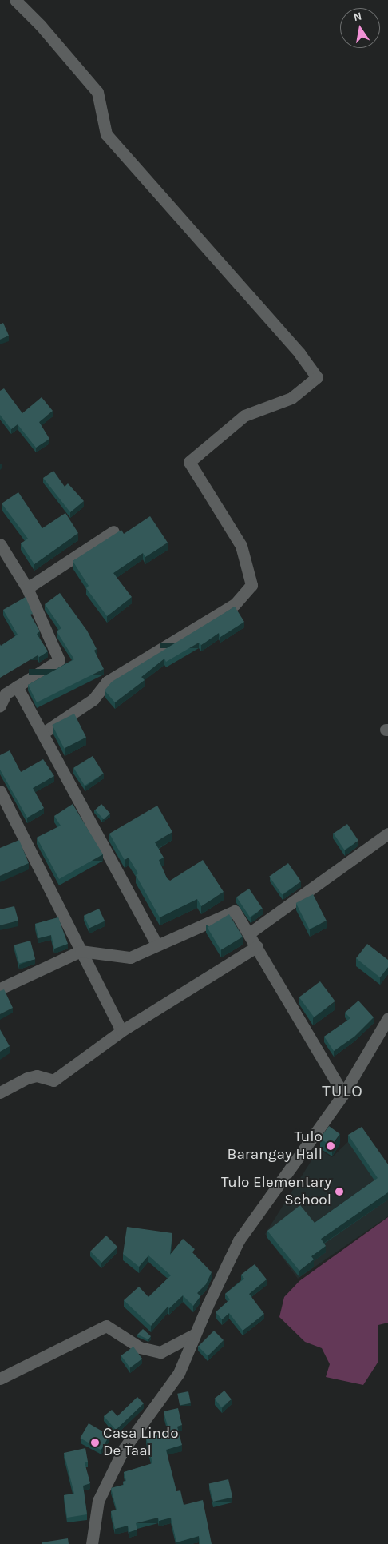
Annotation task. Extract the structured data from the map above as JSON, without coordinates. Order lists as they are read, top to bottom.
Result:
{
  "districts": ["TULO"],
  "places": ["Tulo Barangay Hall", "Tulo Elementary School", "Casa Lindo De Taal"],
  "north": "top"
}
